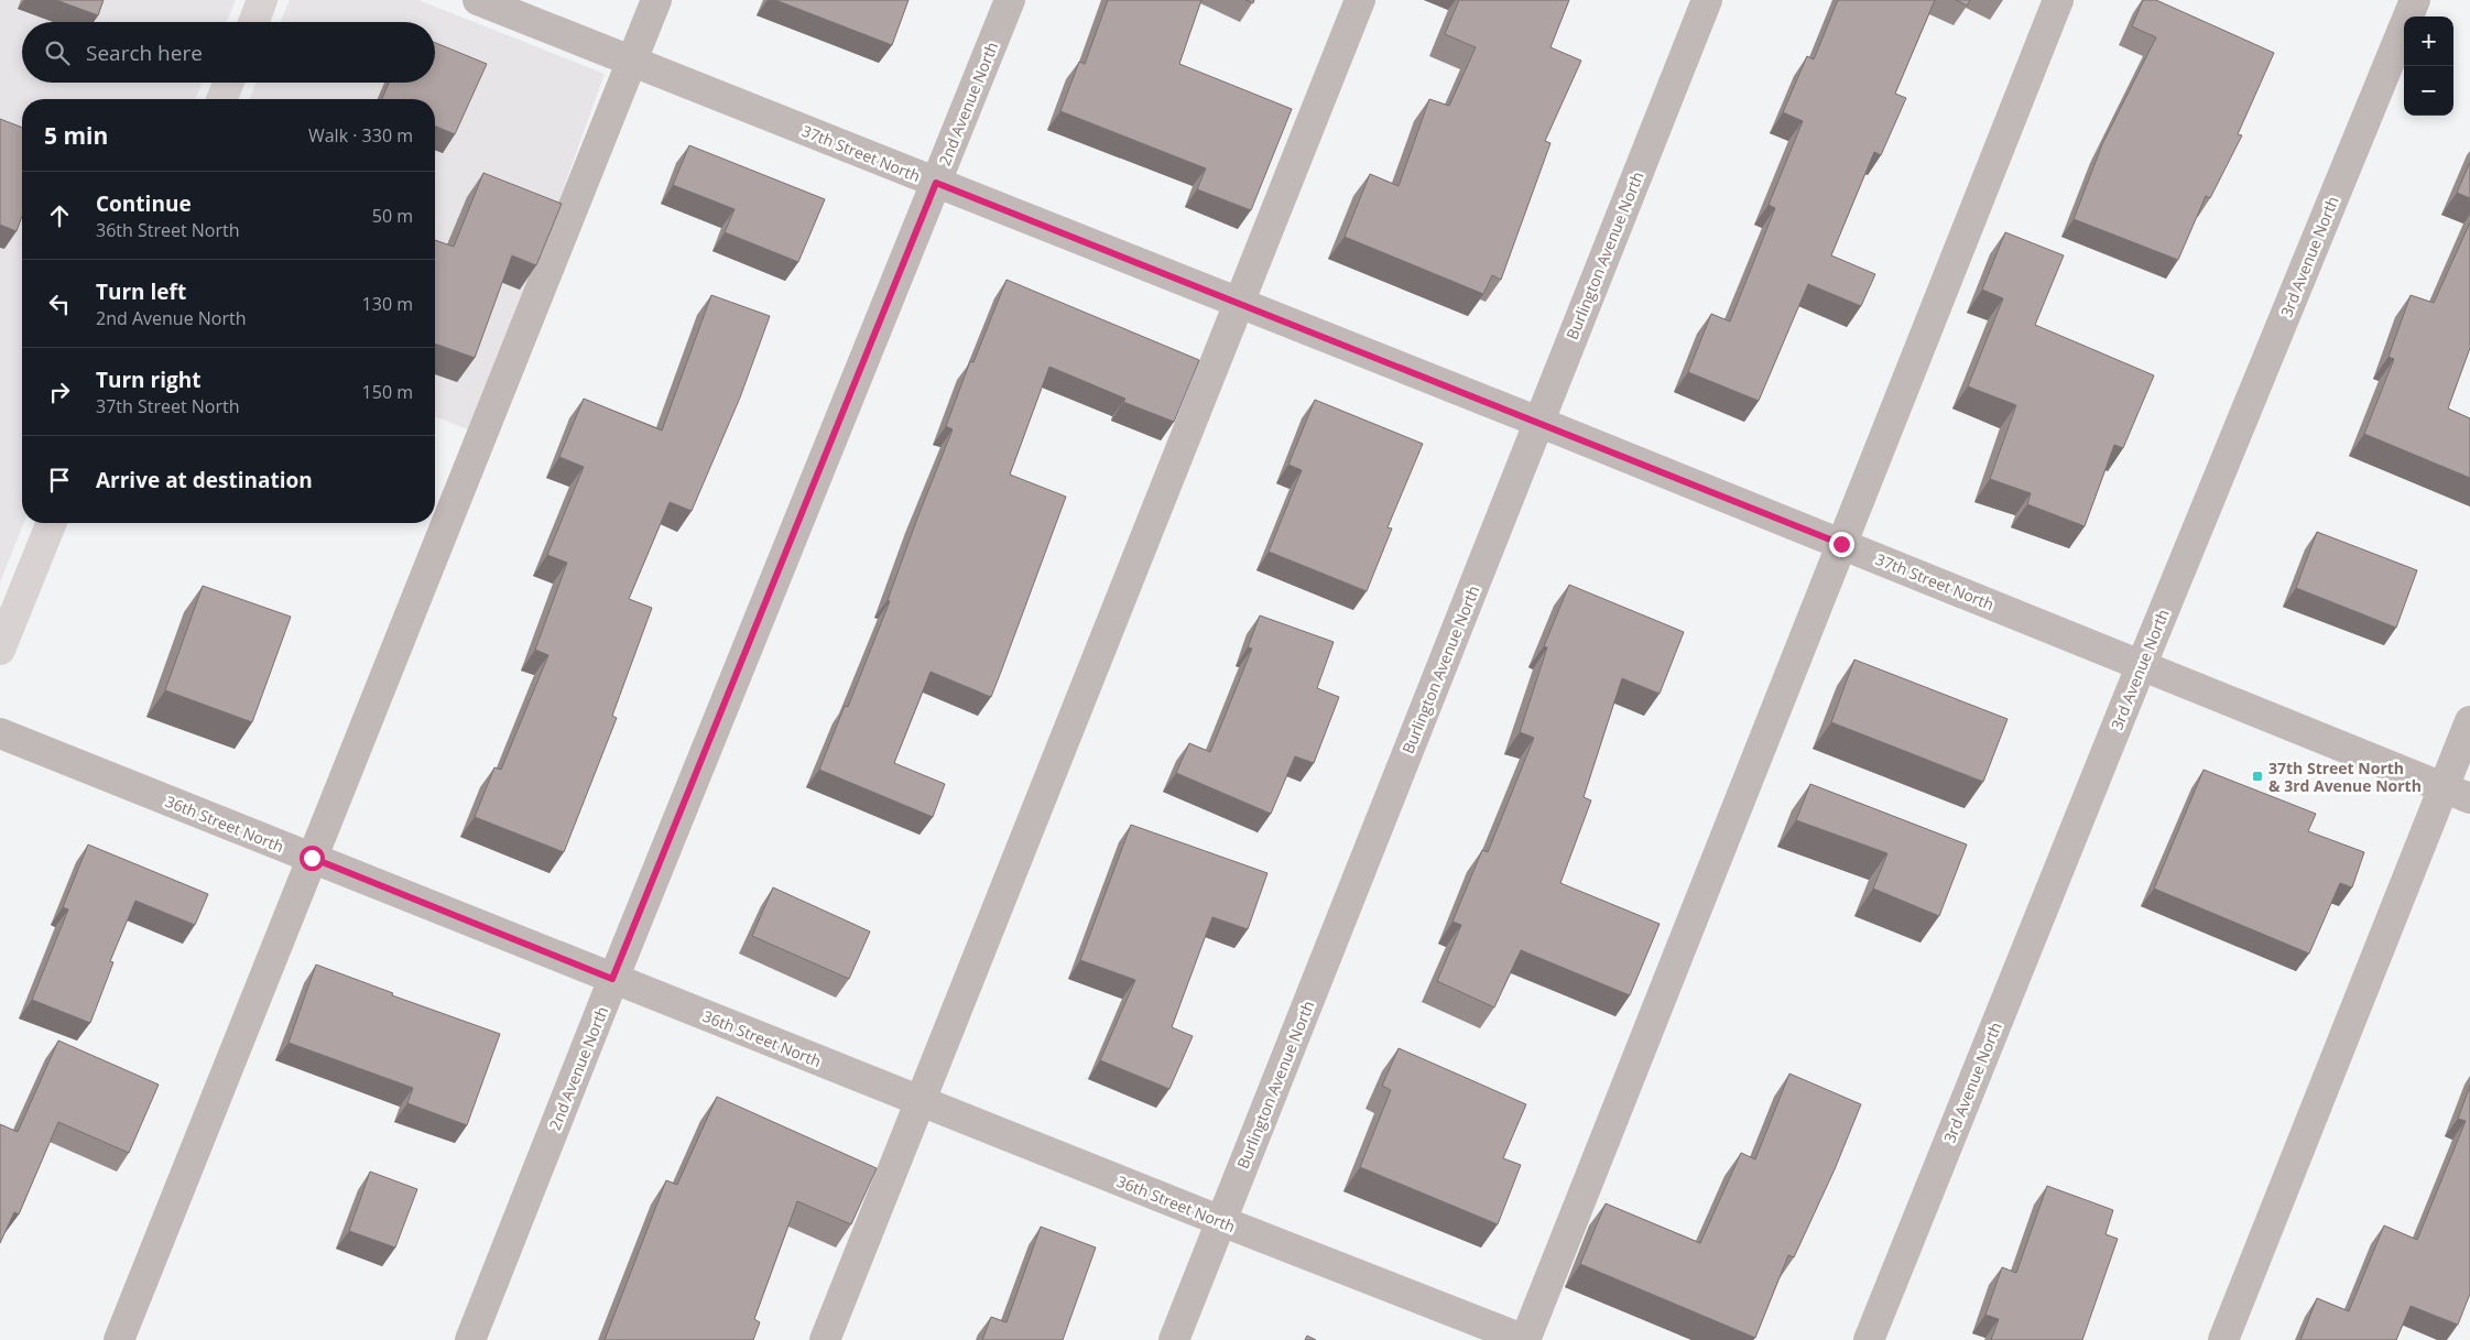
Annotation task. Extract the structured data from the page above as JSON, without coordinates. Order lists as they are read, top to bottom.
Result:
{
  "streets": {
    "street": [
      "2nd Avenue North",
      "37th Street North",
      "Burlington Avenue North",
      "3rd Avenue North",
      "36th Street North"
    ]
  },
  "crossings": [
    ["2nd Avenue North", "37th Street North"],
    ["2nd Avenue North", "36th Street North"],
    ["37th Street North", "Burlington Avenue North"],
    ["37th Street North", "3rd Avenue North"],
    ["Burlington Avenue North", "36th Street North"]
  ],
  "places": {
    "transit": ["37th Street North & 3rd Avenue North"]
  },
  "page": {
    "map_buttons": ["+", "−"],
    "search": "Search here",
    "heading": ["5 min", "Walk · 330 m"],
    "list": [
      ["Continue", "36th Street North", "50 m"],
      ["Turn left", "2nd Avenue North", "130 m"],
      ["Turn right", "37th Street North", "150 m"],
      "Arrive at destination"
    ]
  }
}
